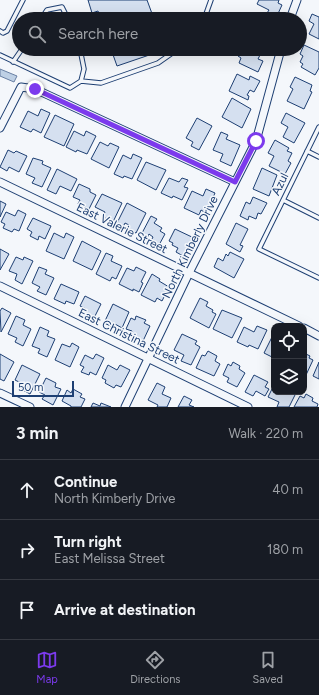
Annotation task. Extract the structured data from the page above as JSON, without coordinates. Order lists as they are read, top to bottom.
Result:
{
  "streets": {
    "street": ["East Valerie Street", "North Kimberly Drive", "East Christina Street"],
    "lane": ["Azul"]
  },
  "crossings": [
    ["East Valerie Street", "North Kimberly Drive"],
    ["North Kimberly Drive", "East Christina Street"]
  ],
  "scale_bar": "50 m",
  "page": {
    "search": "Search here",
    "scale": "50 m",
    "heading": ["3 min", "Walk · 220 m"],
    "list": [
      ["Continue", "North Kimberly Drive", "40 m"],
      ["Turn right", "East Melissa Street", "180 m"],
      "Arrive at destination"
    ],
    "nav": ["Map", "Directions", "Saved"]
  }
}
